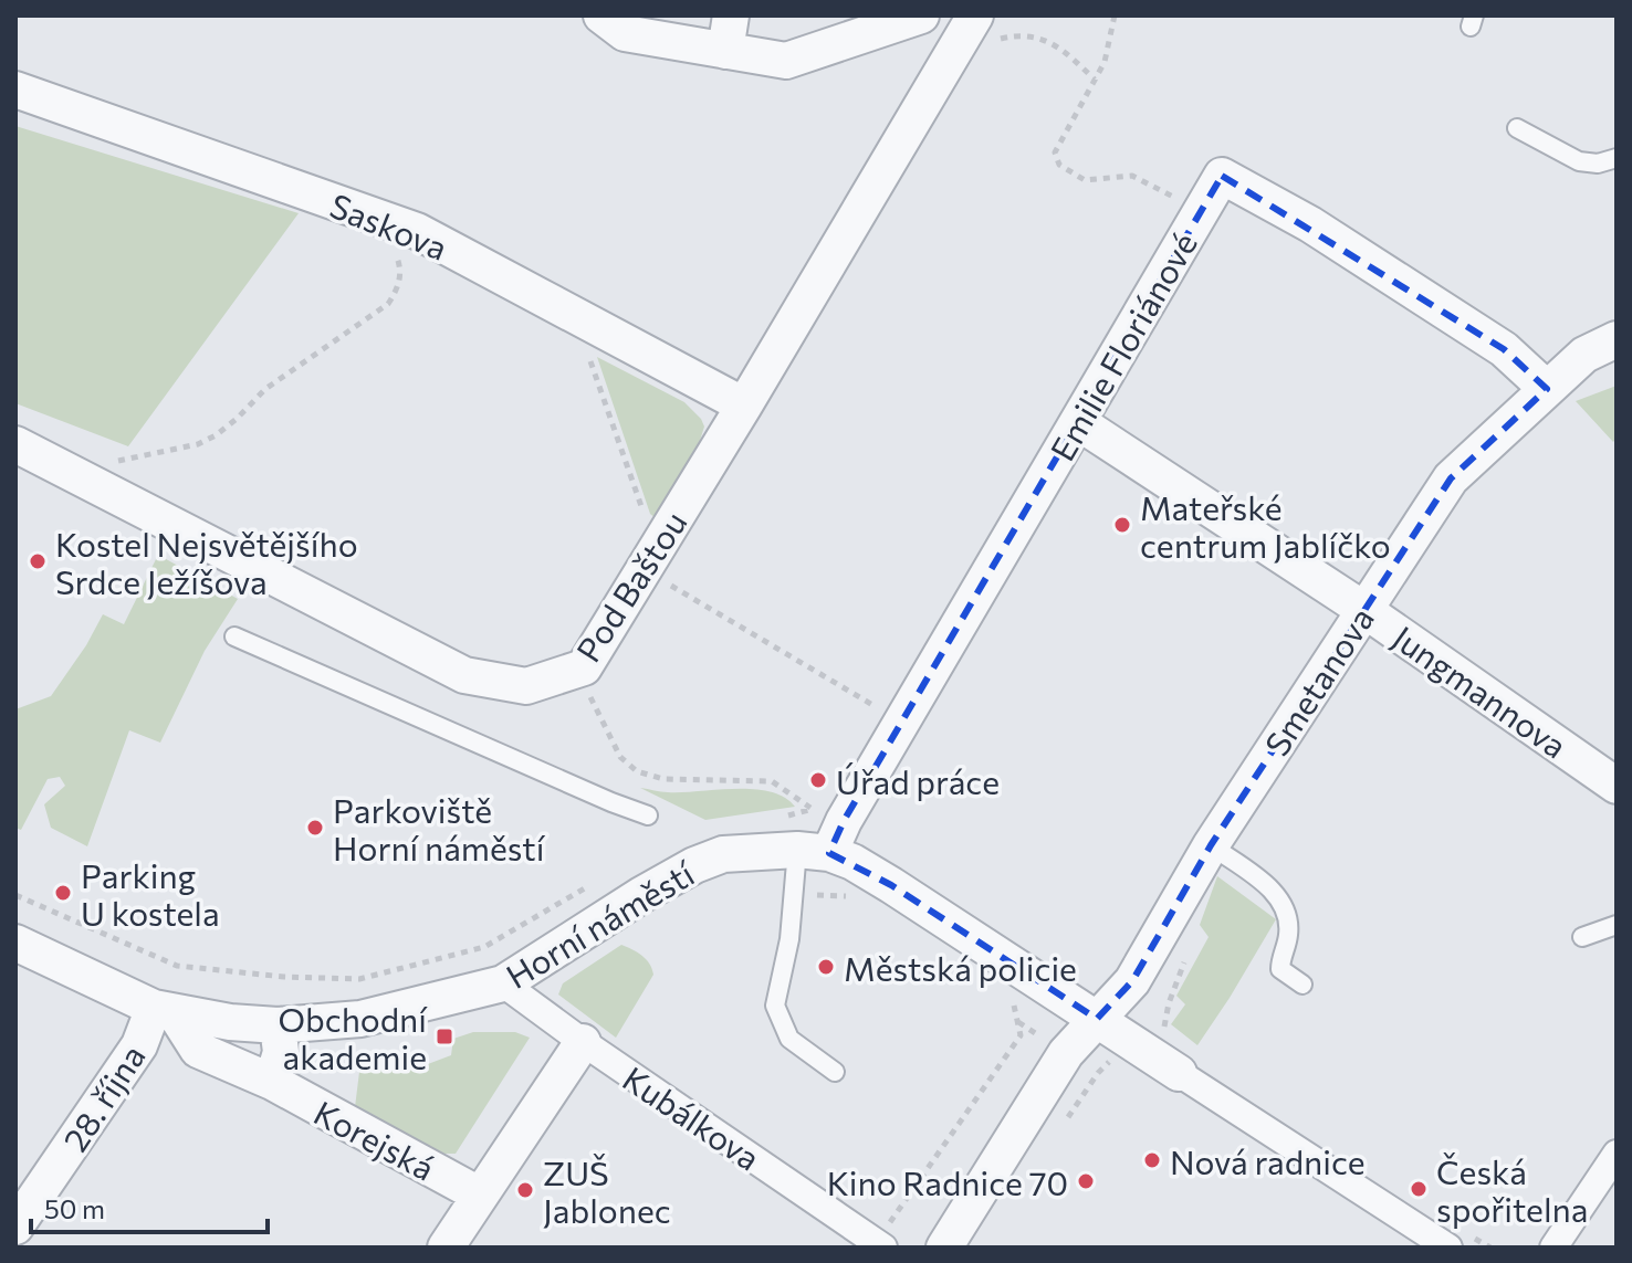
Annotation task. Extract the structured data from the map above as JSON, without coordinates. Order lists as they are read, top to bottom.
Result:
{
  "streets": {
    "street": [
      "Saskova",
      "Emilie Floriánové",
      "Pod Baštou",
      "Smetanova",
      "Jungmannova",
      "Horní náměstí",
      "28. října",
      "Kubálkova",
      "Korejská"
    ]
  },
  "crossings": [
    ["Saskova", "Pod Baštou"],
    ["Emilie Floriánové", "Smetanova"],
    ["Emilie Floriánové", "Jungmannova"],
    ["Emilie Floriánové", "Horní náměstí"],
    ["Smetanova", "Jungmannova"],
    ["Horní náměstí", "28. října"],
    ["Horní náměstí", "Kubálkova"],
    ["Horní náměstí", "Korejská"],
    ["28. října", "Korejská"]
  ],
  "places": {
    "other": [
      "Mateřské centrum Jablíčko",
      "Kostel Nejsvětějšího Srdce Ježíšova",
      "Úřad práce",
      "Parkoviště Horní náměstí",
      "Parking U kostela",
      "Městská policie",
      "Nová radnice",
      "Kino Radnice 70",
      "Česká spořitelna",
      "ZUŠ Jablonec"
    ],
    "transit": ["Obchodní akademie"]
  },
  "scale_bar": "50 m"
}
